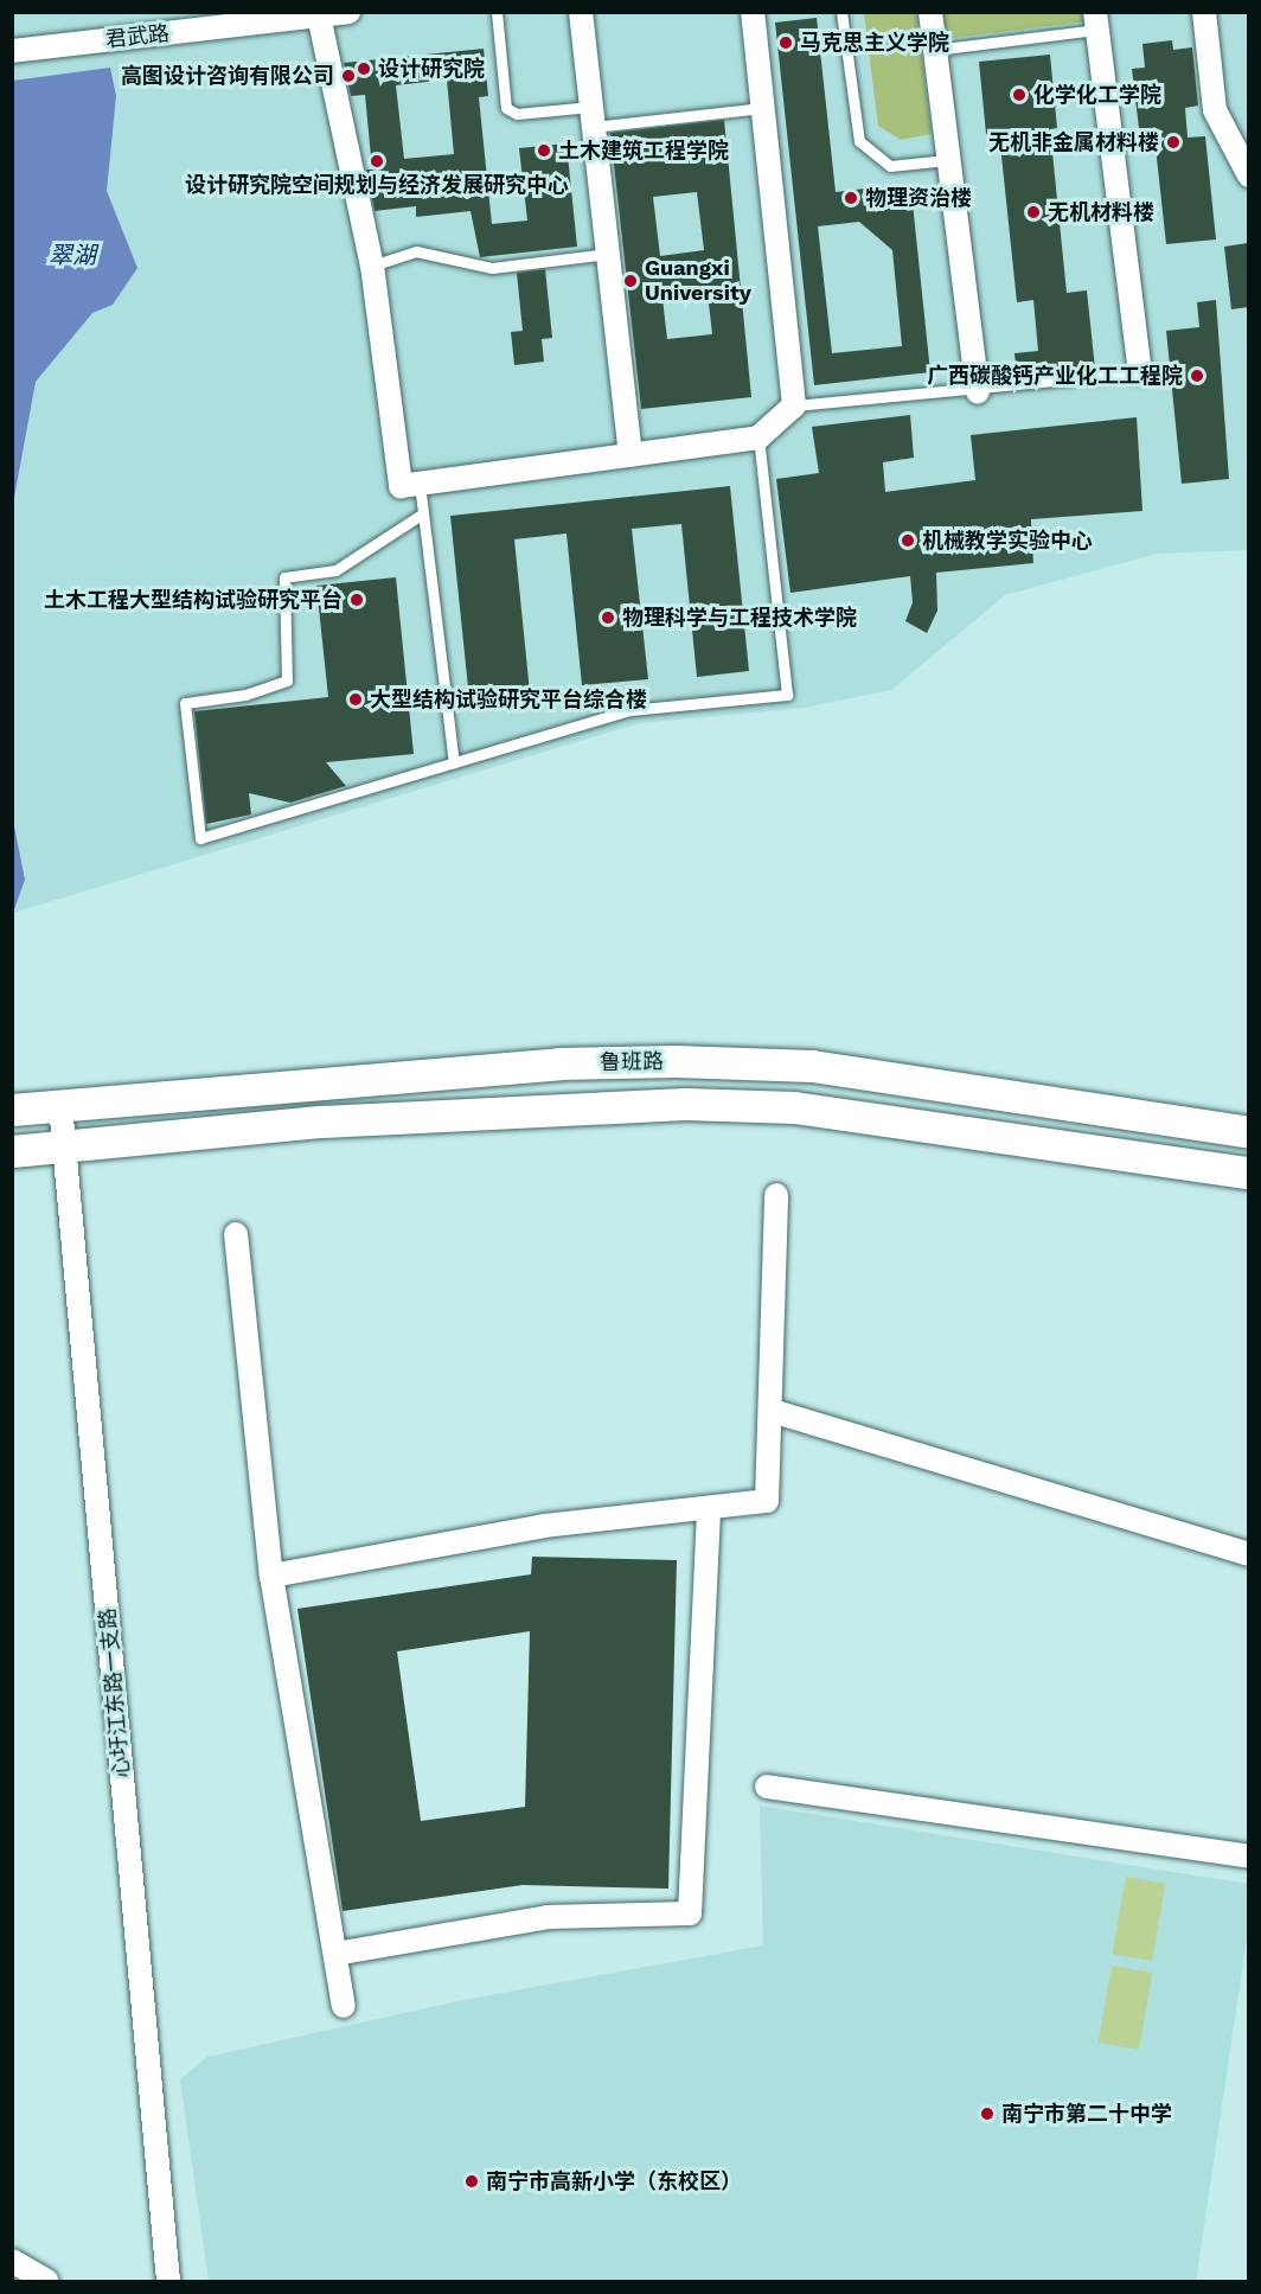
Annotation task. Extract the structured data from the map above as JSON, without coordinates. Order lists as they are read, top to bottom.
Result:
{
  "streets": {
    "main road": ["鲁班路"],
    "street": ["君武路", "心圩江东路一支路"]
  },
  "crossings": [
    ["鲁班路", "心圩江东路一支路"]
  ],
  "water": ["翠湖"],
  "places": [
    "马克思主义学院",
    "设计研究院",
    "高图设计咨询有限公司",
    "化学化工学院",
    "无机非金属材料楼",
    "土木建筑工程学院",
    "设计研究院空间规划与经济发展研究中心",
    "物理资治楼",
    "无机材料楼",
    "Guangxi University",
    "广西碳酸钙产业化工工程院",
    "机械教学实验中心",
    "土木工程大型结构试验研究平台",
    "物理科学与工程技术学院",
    "大型结构试验研究平台综合楼",
    "南宁市第二十中学",
    "南宁市高新小学（东校区）"
  ]
}
